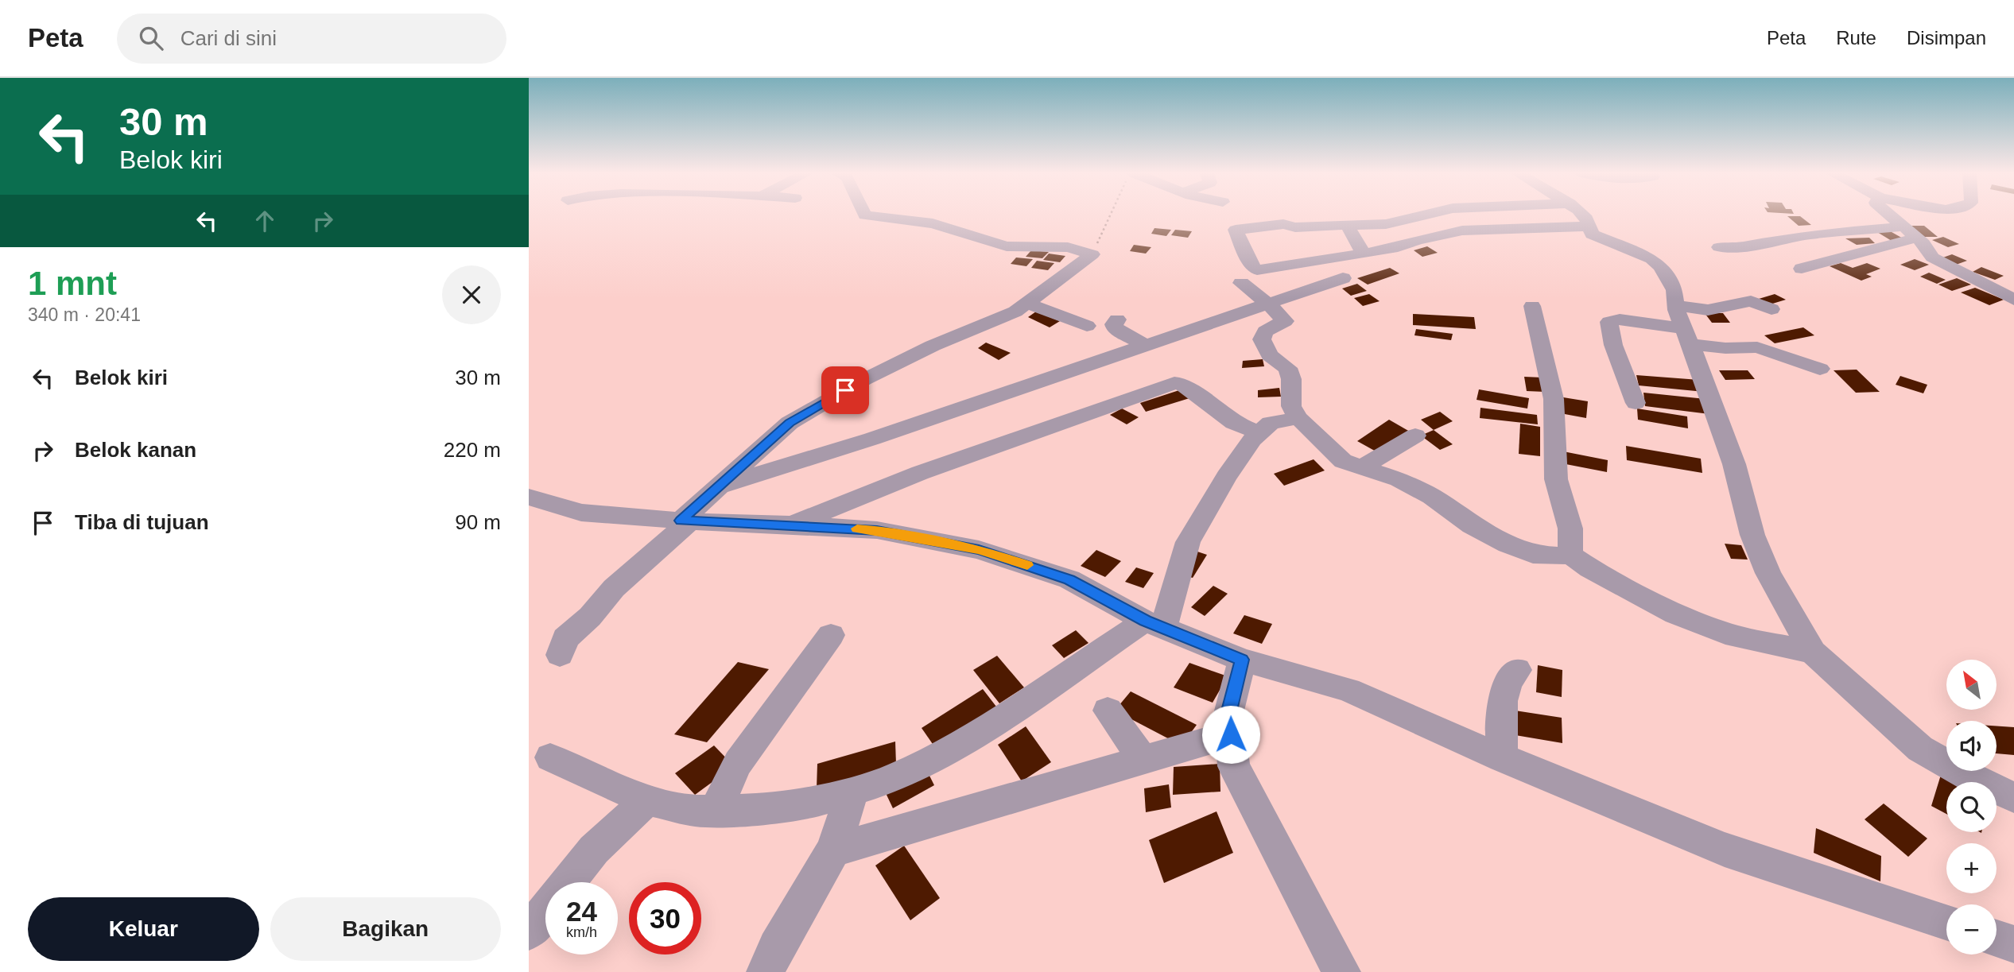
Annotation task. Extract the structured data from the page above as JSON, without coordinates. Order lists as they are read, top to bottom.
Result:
{
  "north": "top left",
  "page": {
    "header": "Peta",
    "search": "Cari di sini",
    "nav": ["Peta", "Rute", "Disimpan"],
    "turn": ["30 m", "Belok kiri"],
    "heading": ["1 mnt", "340 m · 20:41"],
    "list": [
      {
        "name": "Belok kiri",
        "value": "30 m"
      },
      {
        "name": "Belok kanan",
        "value": "220 m"
      },
      {
        "name": "Tiba di tujuan",
        "value": "90 m"
      }
    ],
    "map_buttons": ["+", "−"],
    "speed": "24 km/h",
    "limit": "30",
    "buttons": ["Keluar", "Bagikan"]
  }
}
